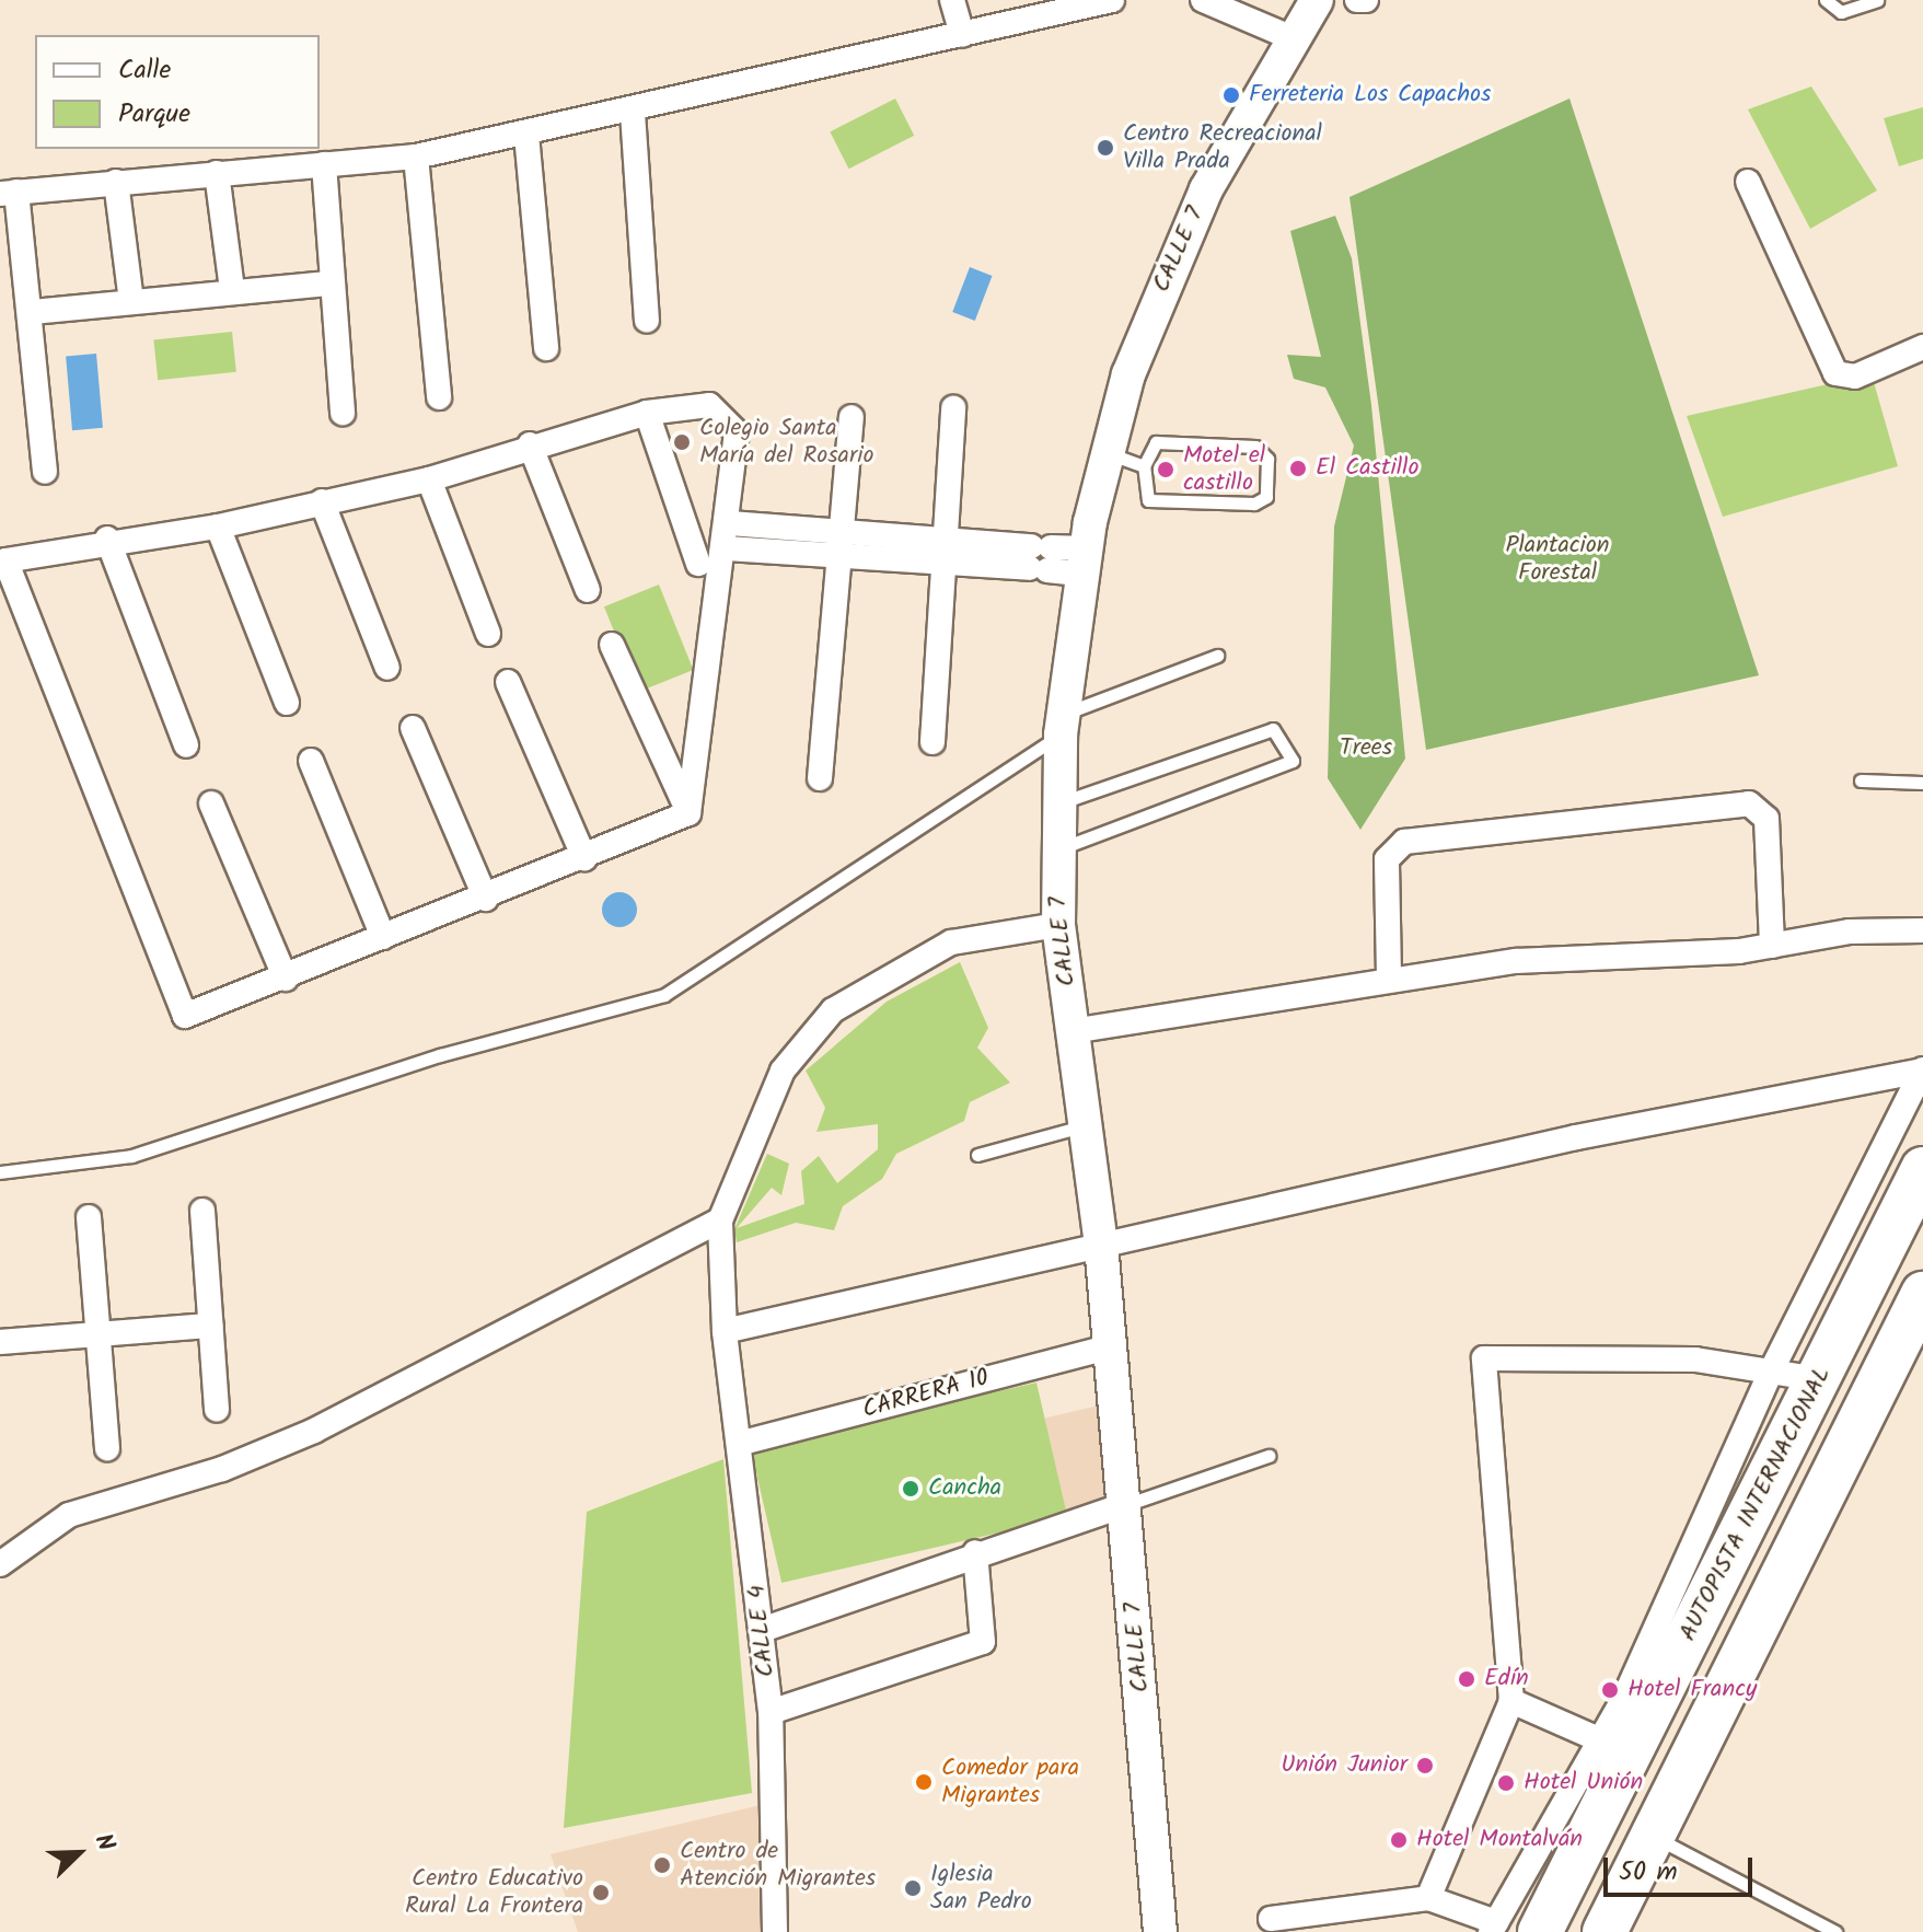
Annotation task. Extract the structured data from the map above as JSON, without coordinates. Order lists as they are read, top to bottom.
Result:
{
  "streets": {
    "highway": ["AUTOPISTA INTERNACIONAL"],
    "street": ["CALLE 7", "CARRERA 10", "CALLE 4"]
  },
  "crossings": [
    ["CALLE 7", "CARRERA 10"],
    ["CARRERA 10", "CALLE 4"]
  ],
  "parks": ["Plantacion Forestal", "Trees"],
  "places": [
    "Ferreteria Los Capachos",
    "Centro Recreacional Villa Prada",
    "Colegio Santa María del Rosario",
    "El Castillo",
    "Motel el castillo",
    "Cancha",
    "Edín",
    "Hotel Francy",
    "Unión Junior",
    "Comedor para Migrantes",
    "Hotel Unión",
    "Hotel Montalván",
    "Centro de Atención Migrantes",
    "Iglesia San Pedro",
    "Centro Educativo Rural La Frontera"
  ],
  "legend": ["Calle", "Parque"],
  "scale_bar": "50 m",
  "north": "top right"
}
